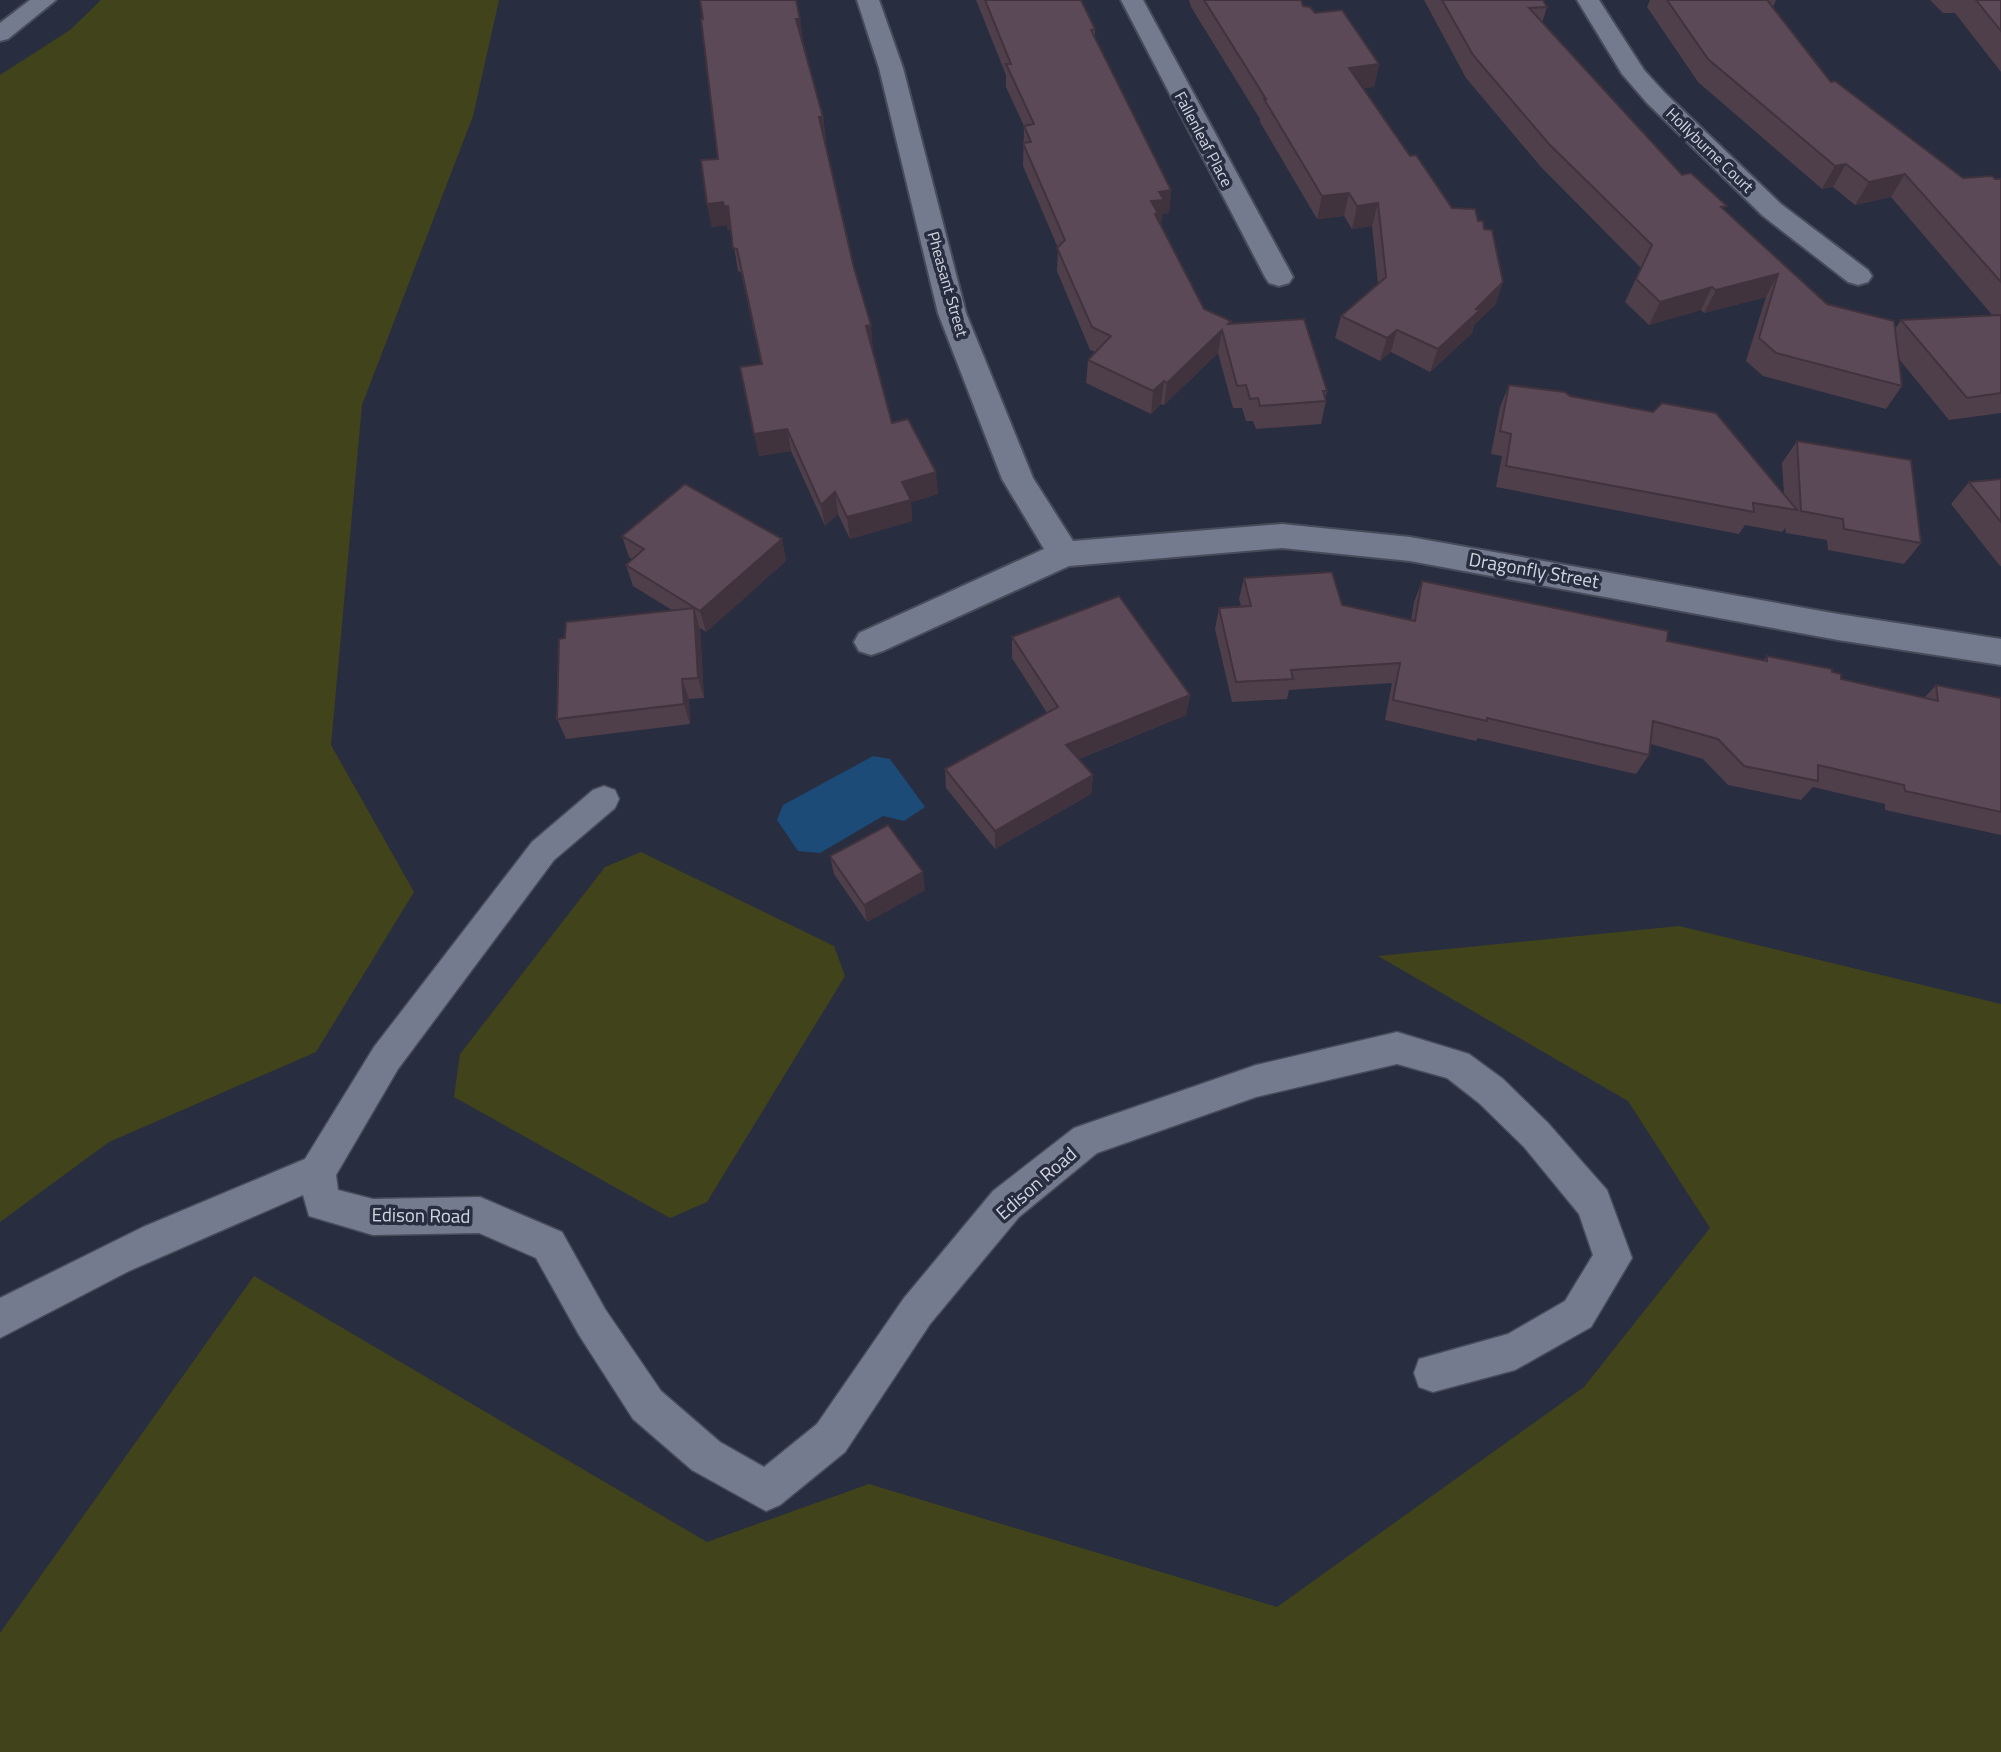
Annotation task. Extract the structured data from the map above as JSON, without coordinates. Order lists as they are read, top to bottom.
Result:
{
  "streets": {
    "street": [
      "Fallenleaf Place",
      "Hollyburne Court",
      "Pheasant Street",
      "Dragonfly Street"
    ],
    "lane": ["Edison Road"]
  },
  "crossings": [
    ["Pheasant Street", "Dragonfly Street"]
  ]
}
